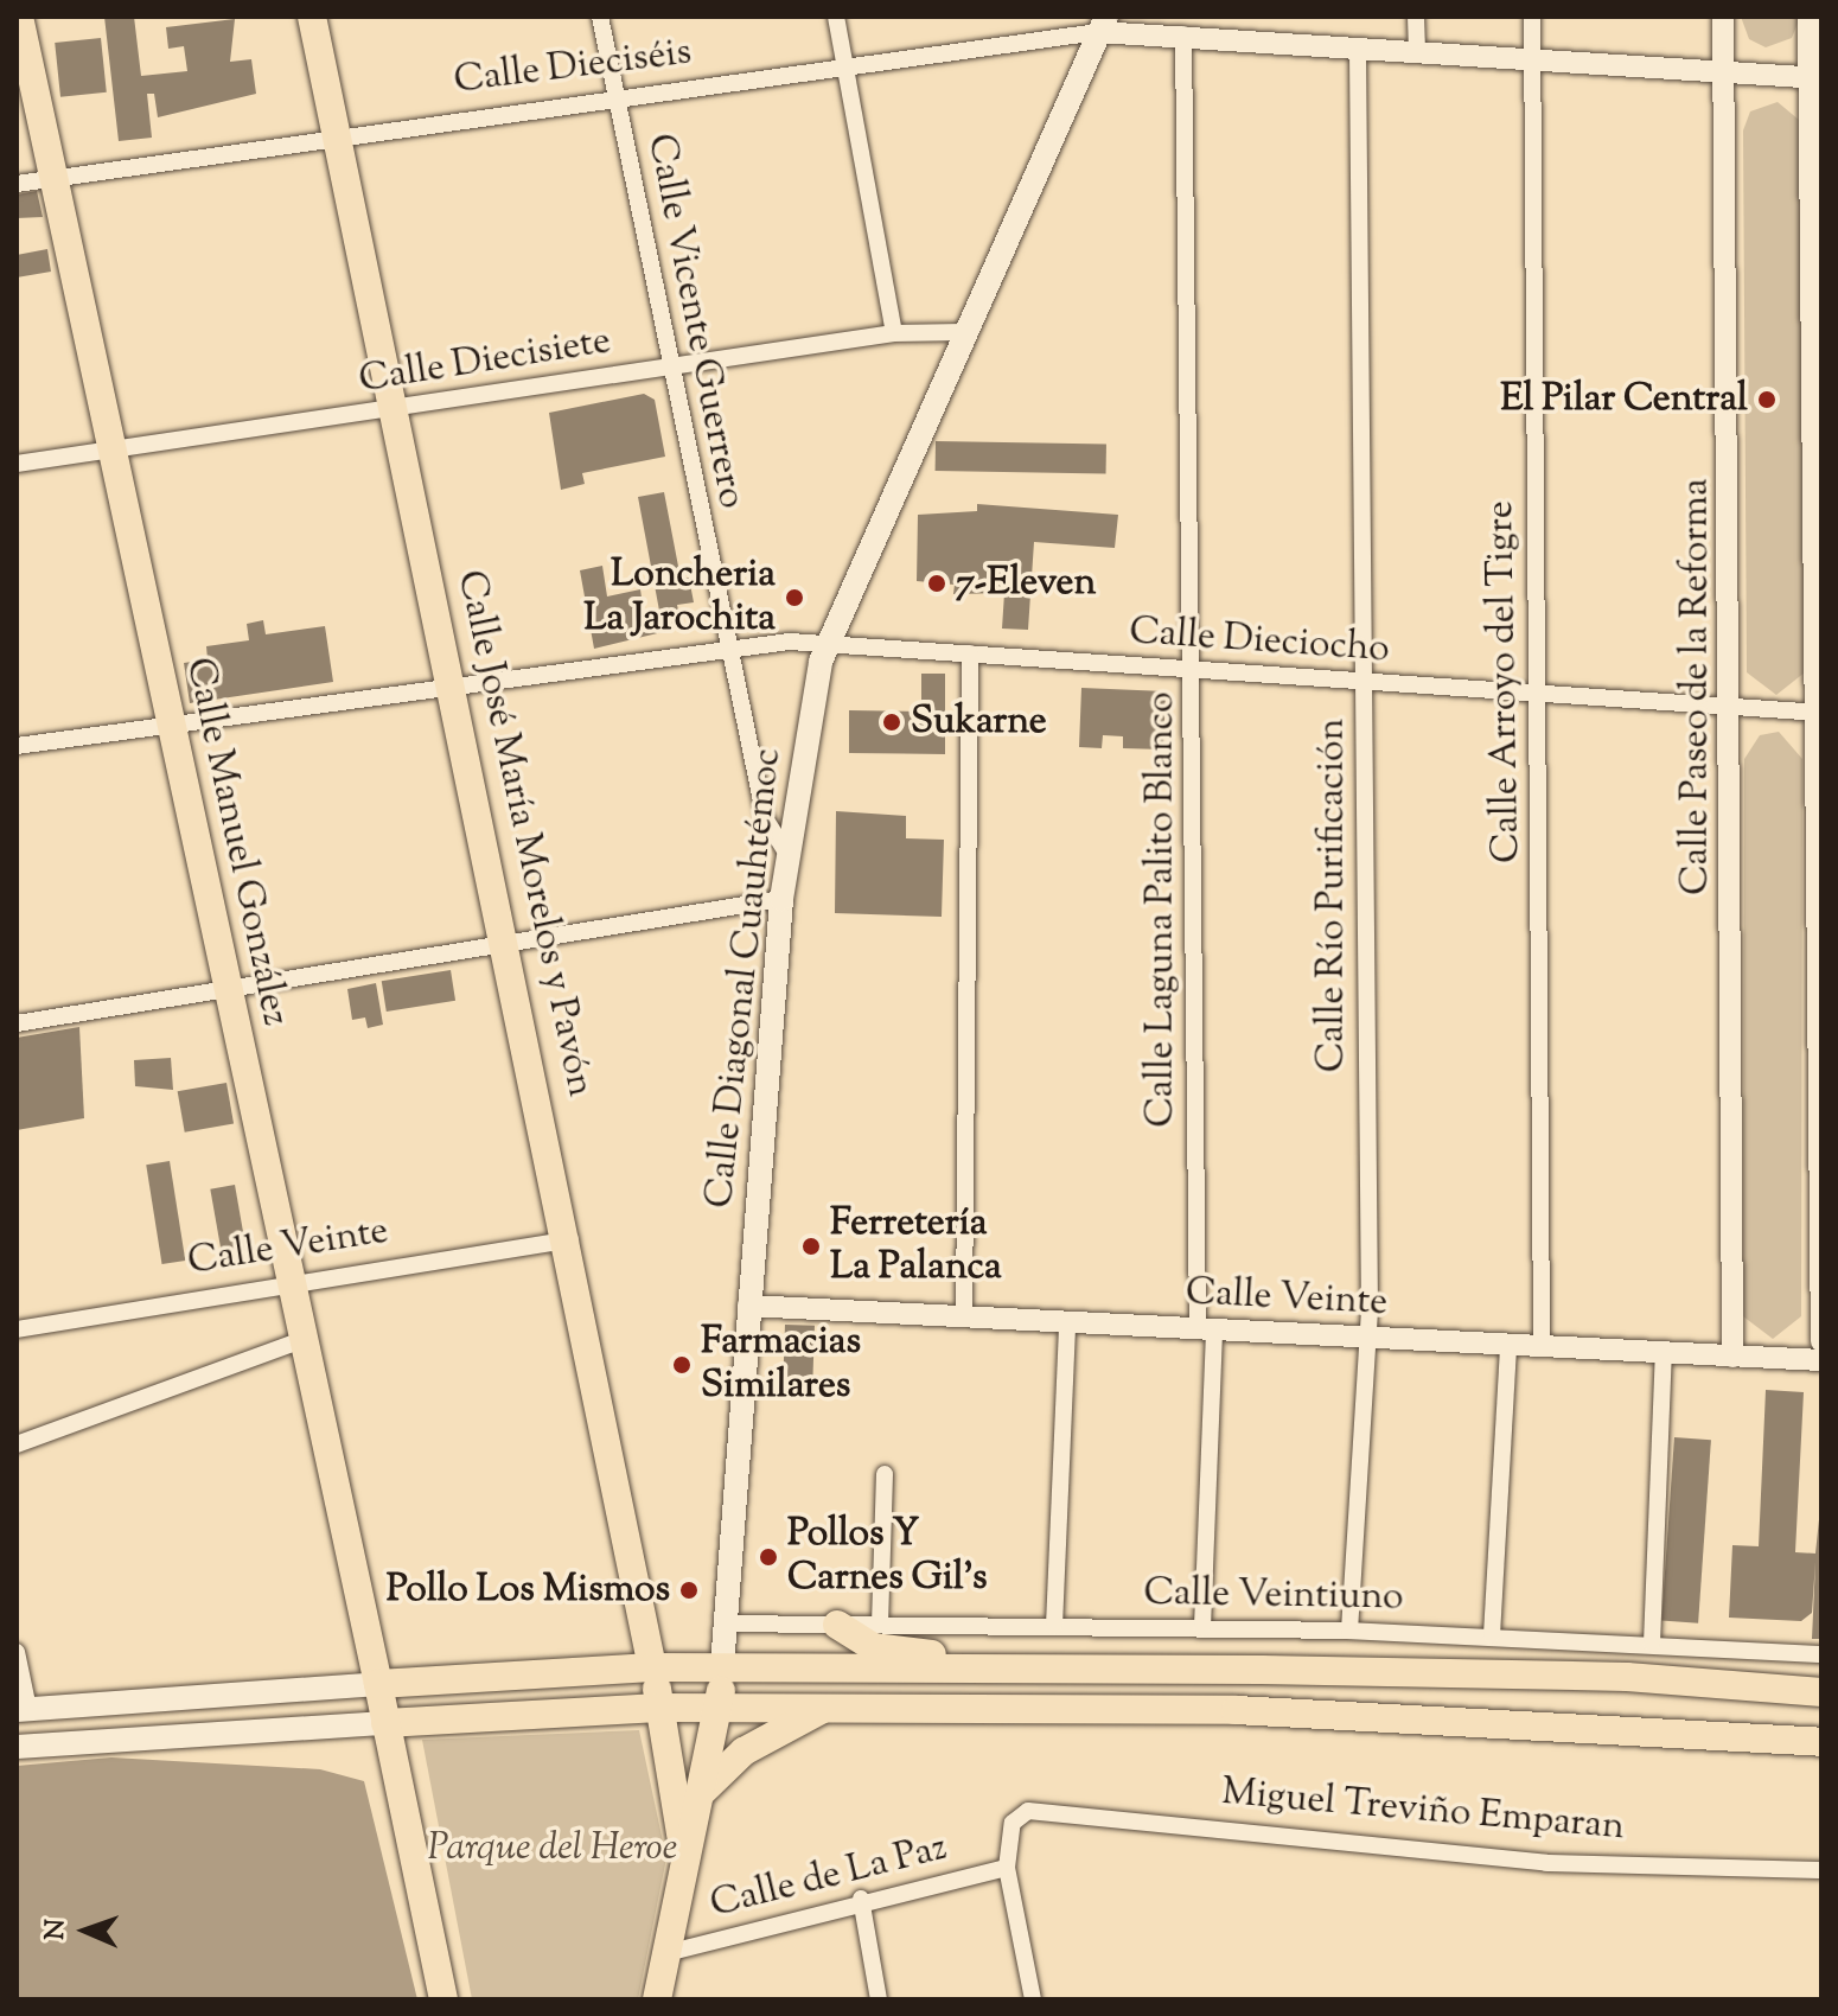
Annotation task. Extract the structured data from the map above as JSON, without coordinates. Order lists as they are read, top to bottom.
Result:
{
  "streets": {
    "main road": ["Calle José María Morelos y Pavón", "Calle Manuel González", "Calle Diagonal Cuauhtémoc"],
    "street": [
      "Calle Dieciséis",
      "Calle Vicente Guerrero",
      "Calle Diecisiete",
      "Calle Dieciocho",
      "Calle Arroyo del Tigre",
      "Calle Paseo de la Reforma",
      "Calle Río Purificación",
      "Calle Laguna Palito Blanco",
      "Calle Veinte",
      "Calle Veintiuno",
      "Miguel Treviño Emparan",
      "Calle de La Paz"
    ]
  },
  "crossings": [
    ["Calle Dieciséis", "Calle Vicente Guerrero"],
    ["Calle Dieciséis", "Calle Arroyo del Tigre"],
    ["Calle Dieciséis", "Calle Paseo de la Reforma"],
    ["Calle Dieciséis", "Calle José María Morelos y Pavón"],
    ["Calle Dieciséis", "Calle Manuel González"],
    ["Calle Dieciséis", "Calle Río Purificación"],
    ["Calle Dieciséis", "Calle Laguna Palito Blanco"],
    ["Calle Dieciséis", "Calle Diagonal Cuauhtémoc"],
    ["Calle Vicente Guerrero", "Calle Diecisiete"],
    ["Calle Vicente Guerrero", "Calle Dieciocho"],
    ["Calle Vicente Guerrero", "Calle Diagonal Cuauhtémoc"],
    ["Calle Diecisiete", "Calle José María Morelos y Pavón"],
    ["Calle Diecisiete", "Calle Manuel González"],
    ["Calle Diecisiete", "Calle Diagonal Cuauhtémoc"],
    ["Calle Dieciocho", "Calle Arroyo del Tigre"],
    ["Calle Dieciocho", "Calle Paseo de la Reforma"],
    ["Calle Dieciocho", "Calle José María Morelos y Pavón"],
    ["Calle Dieciocho", "Calle Manuel González"],
    ["Calle Dieciocho", "Calle Río Purificación"],
    ["Calle Dieciocho", "Calle Laguna Palito Blanco"],
    ["Calle Dieciocho", "Calle Diagonal Cuauhtémoc"],
    ["Calle Arroyo del Tigre", "Calle Veinte"],
    ["Calle Paseo de la Reforma", "Calle Veinte"],
    ["Calle José María Morelos y Pavón", "Calle Veinte"],
    ["Calle Manuel González", "Calle Veinte"],
    ["Calle Río Purificación", "Calle Veinte"],
    ["Calle Río Purificación", "Calle Veintiuno"],
    ["Calle Laguna Palito Blanco", "Calle Veinte"],
    ["Calle Laguna Palito Blanco", "Calle Veintiuno"],
    ["Calle Diagonal Cuauhtémoc", "Calle Veinte"],
    ["Calle Diagonal Cuauhtémoc", "Calle Veintiuno"],
    ["Miguel Treviño Emparan", "Calle de La Paz"]
  ],
  "parks": ["Parque del Heroe"],
  "places": [
    "El Pilar Central",
    "7-Eleven",
    "Loncheria La Jarochita",
    "Sukarne",
    "Ferretería La Palanca",
    "Farmacias Similares",
    "Pollos Y Carnes Gil's",
    "Pollo Los Mismos"
  ],
  "north": "left"
}
